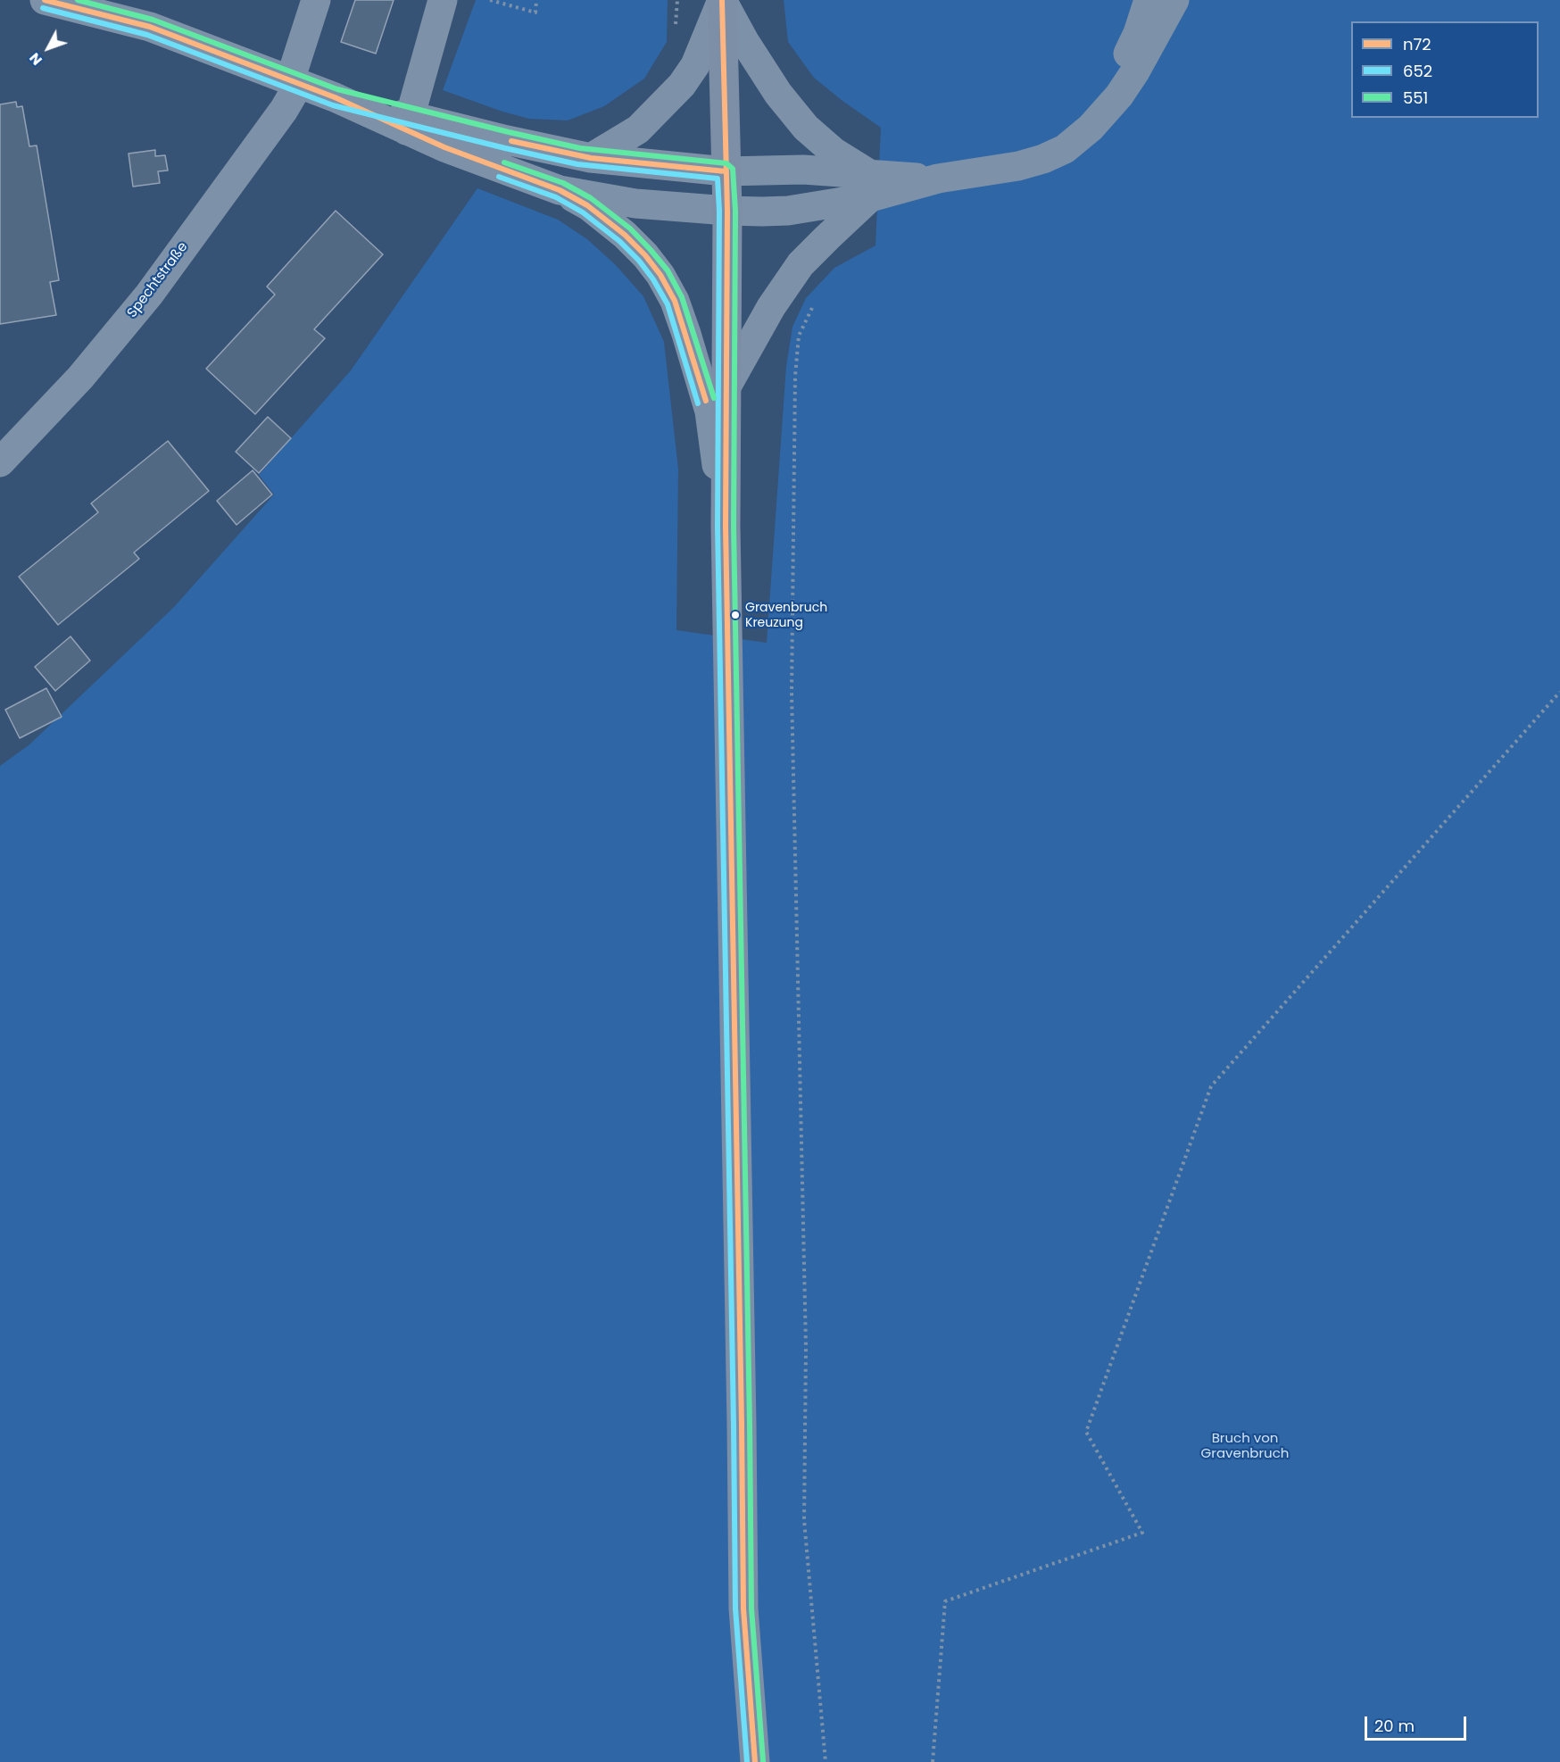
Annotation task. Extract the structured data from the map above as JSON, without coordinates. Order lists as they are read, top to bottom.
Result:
{
  "streets": {
    "street": ["Spechtstraße"]
  },
  "parks": ["Bruch von Gravenbruch"],
  "places": ["Gravenbruch Kreuzung"],
  "lines": ["transit line n72", "transit line 551", "transit line 652"],
  "legend": ["n72", "652", "551"],
  "scale_bar": "20 m",
  "north": "bottom left"
}
